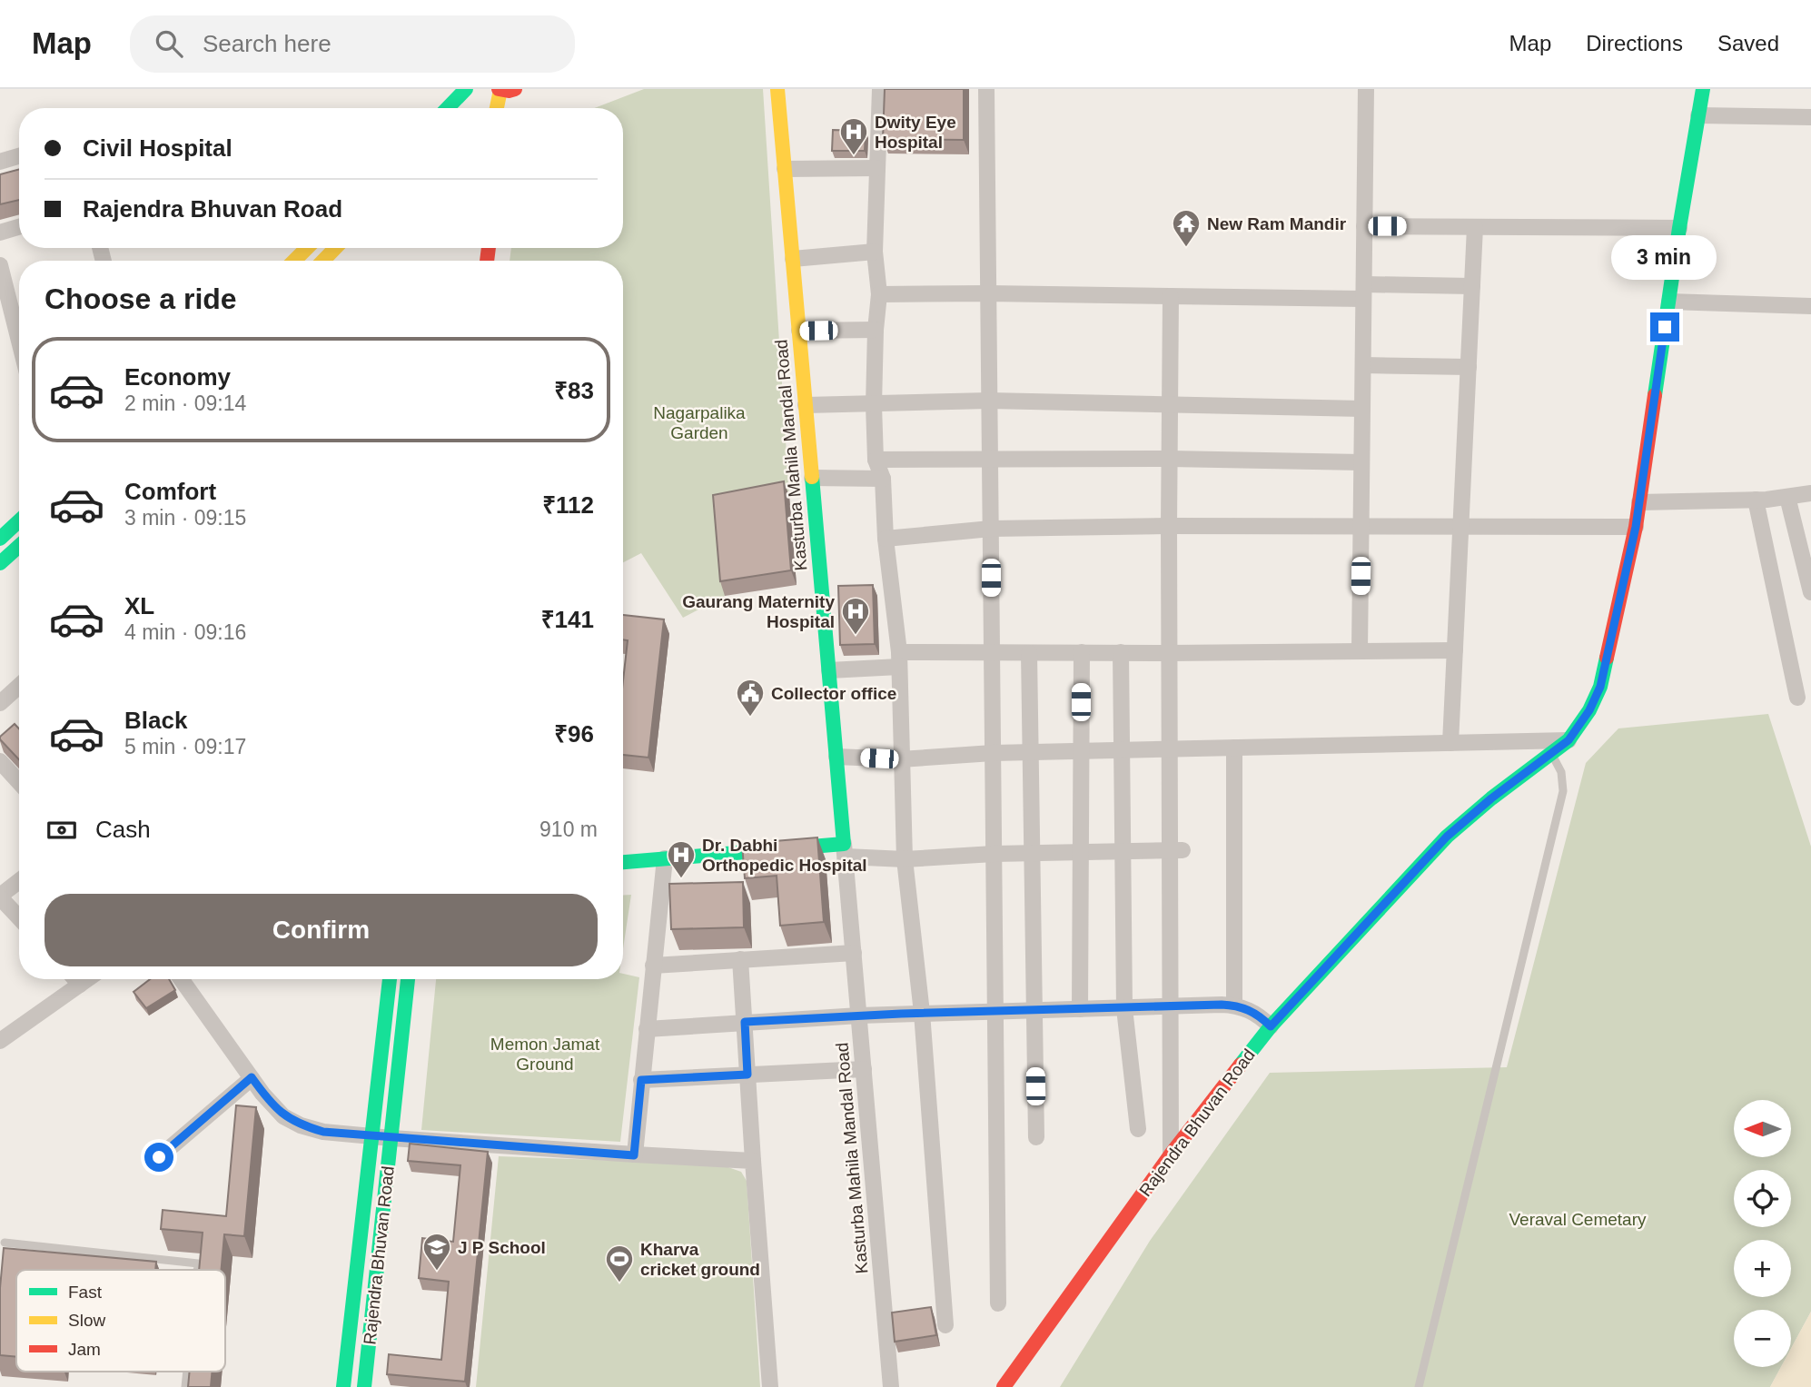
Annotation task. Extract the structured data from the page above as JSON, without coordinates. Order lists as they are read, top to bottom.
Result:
{
  "streets": {
    "street": ["Kasturba Mahila Mandal Road", "Rajendra Bhuvan Road"]
  },
  "parks": ["Nagarpalika Garden", "Memon Jamat Ground", "Veraval Cemetary"],
  "places": {
    "hospital": ["Dwity Eye Hospital", "Gaurang Maternity Hospital", "Dr. Dabhi Orthopedic Hospital"],
    "temple": ["New Ram Mandir"],
    "public building": ["Collector office"],
    "school or university": ["J P School"],
    "sports": ["Kharva cricket ground"]
  },
  "legend": ["Fast", "Slow", "Jam"],
  "north": "left",
  "page": {
    "header": "Map",
    "search": "Search here",
    "nav": ["Map", "Directions", "Saved"],
    "banner": ["Civil Hospital", "Rajendra Bhuvan Road"],
    "bubble": "3 min",
    "heading": "Choose a ride",
    "list": [
      {
        "name": "Economy",
        "note": "2 min · 09:14",
        "value": "₹83"
      },
      {
        "name": "Comfort",
        "note": "3 min · 09:15",
        "value": "₹112"
      },
      {
        "name": "XL",
        "note": "4 min · 09:16",
        "value": "₹141"
      },
      {
        "name": "Black",
        "note": "5 min · 09:17",
        "value": "₹96"
      }
    ],
    "pay": ["Cash", "910 m"],
    "buttons": "Confirm",
    "map_buttons": ["+", "−"]
  }
}
